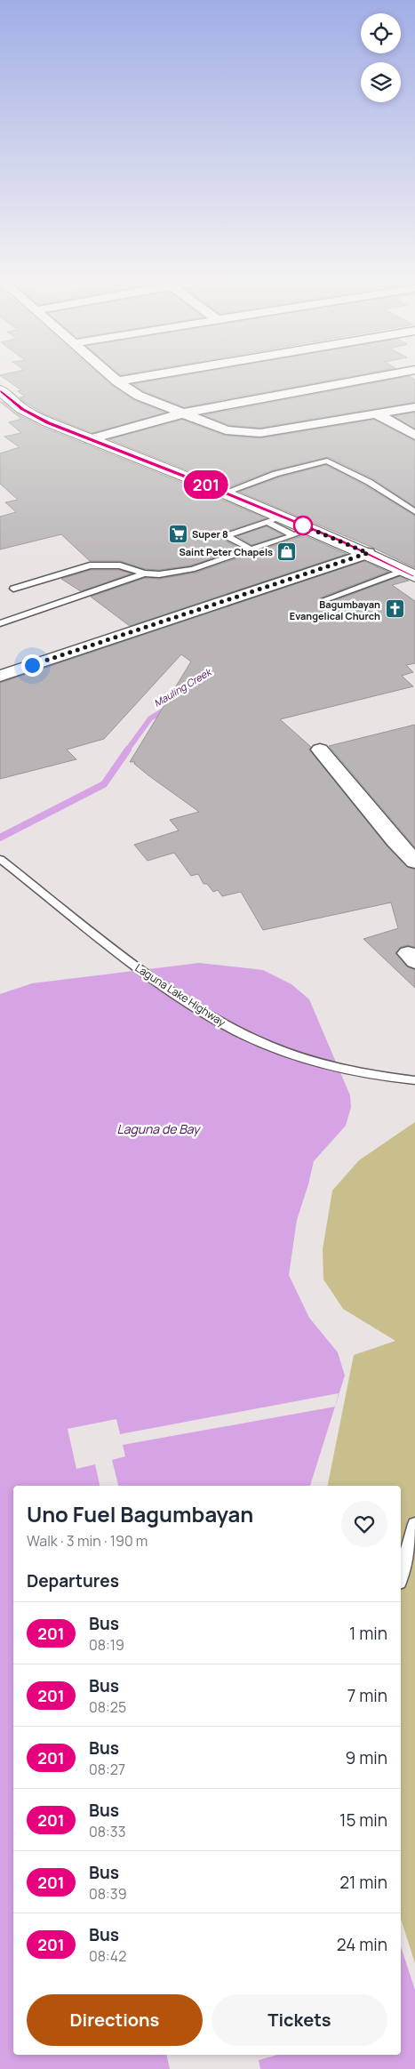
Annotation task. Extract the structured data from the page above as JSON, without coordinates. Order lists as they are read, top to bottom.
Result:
{
  "streets": {
    "lane": ["Laguna Lake Highway"]
  },
  "water": ["Mauling Creek", "Laguna de Bay"],
  "places": {
    "supermarket": ["Super 8"],
    "shop": ["Saint Peter Chapels"],
    "church": ["Bagumbayan Evangelical Church"]
  },
  "lines": ["bus line 201"],
  "page": {
    "on_map": "201",
    "heading": [
      ["Uno Fuel Bagumbayan", "Walk · 3 min · 190 m"],
      "Departures"
    ],
    "list": [
      {
        "mark": "201",
        "name": "Bus",
        "note": "08:19",
        "value": "1 min"
      },
      {
        "mark": "201",
        "name": "Bus",
        "note": "08:25",
        "value": "7 min"
      },
      {
        "mark": "201",
        "name": "Bus",
        "note": "08:27",
        "value": "9 min"
      },
      {
        "mark": "201",
        "name": "Bus",
        "note": "08:33",
        "value": "15 min"
      },
      {
        "mark": "201",
        "name": "Bus",
        "note": "08:39",
        "value": "21 min"
      },
      {
        "mark": "201",
        "name": "Bus",
        "note": "08:42",
        "value": "24 min"
      }
    ],
    "buttons": ["Directions", "Tickets"]
  }
}
